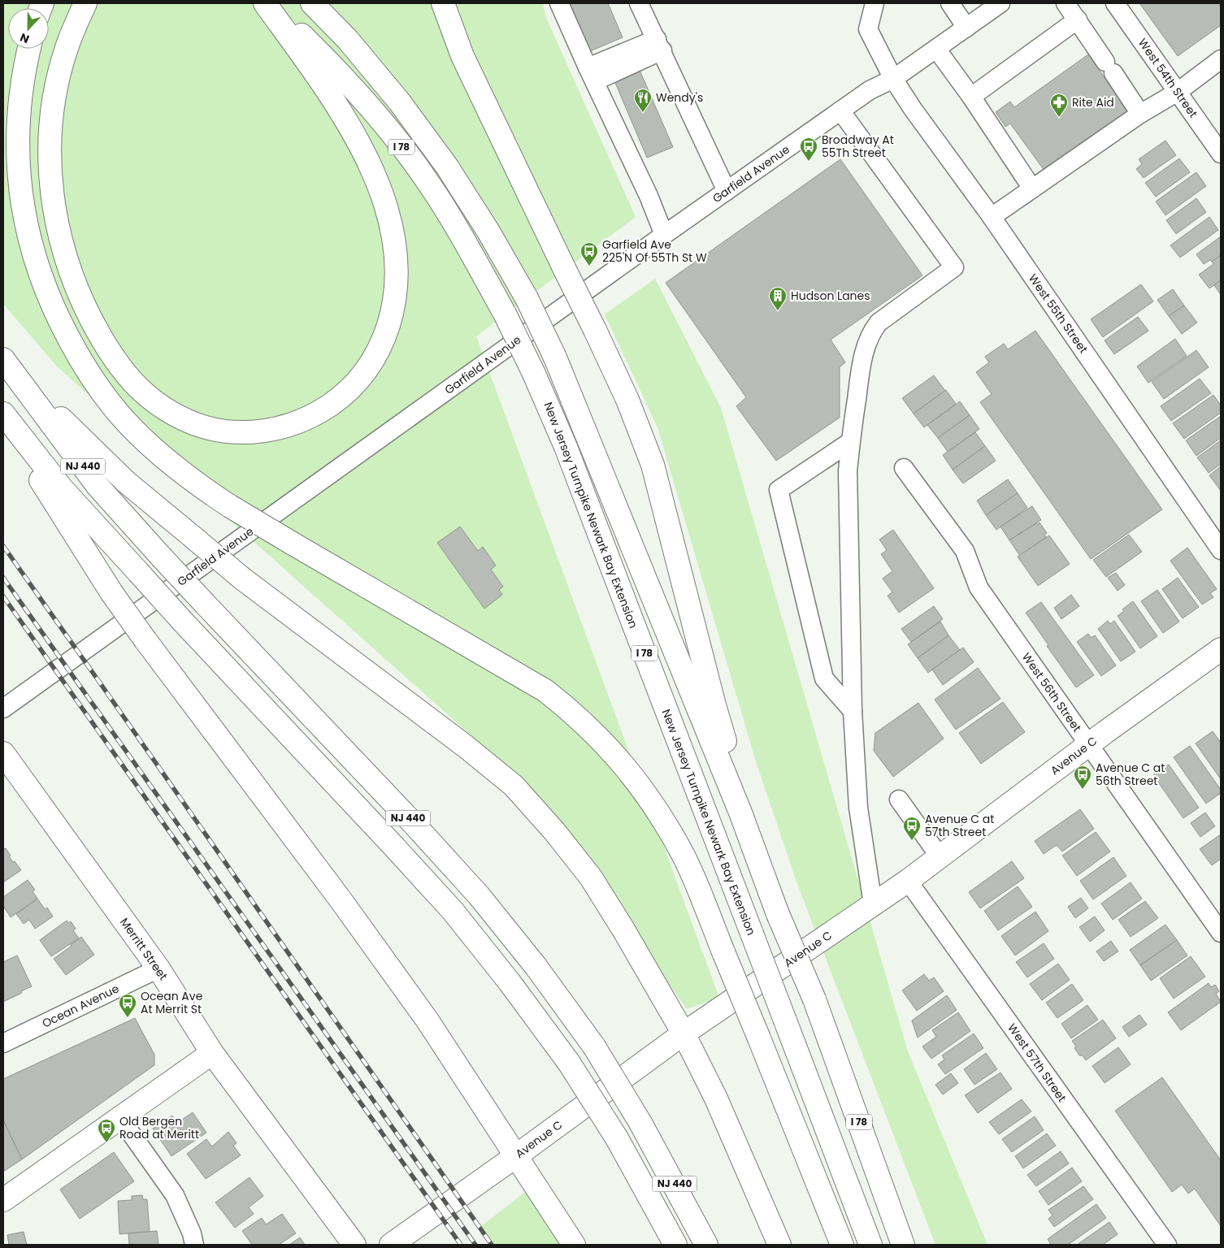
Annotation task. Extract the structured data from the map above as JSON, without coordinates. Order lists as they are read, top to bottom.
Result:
{
  "streets": {
    "main road": [
      "I 78",
      "NJ 440",
      "New Jersey Turnpike Newark Bay Extension",
      "Avenue C",
      "Merritt Street"
    ],
    "street": [
      "West 54th Street",
      "Garfield Avenue",
      "West 55th Street",
      "West 56th Street",
      "Ocean Avenue",
      "West 57th Street"
    ]
  },
  "crossings": [
    ["Garfield Avenue", "West 55th Street"],
    ["West 56th Street", "Avenue C"],
    ["Avenue C", "West 57th Street"],
    ["Merritt Street", "Ocean Avenue"]
  ],
  "places": {
    "restaurant": ["Wendy's"],
    "pharmacy": ["Rite Aid"],
    "bus stop": [
      "Broadway At 55Th Street",
      "Garfield Ave 225'N Of 55Th St W",
      "Avenue C at 56th Street",
      "Avenue C at 57th Street",
      "Ocean Ave At Merrit St",
      "Old Bergen Road at Meritt"
    ],
    "building": ["Hudson Lanes"]
  },
  "north": "bottom"
}
